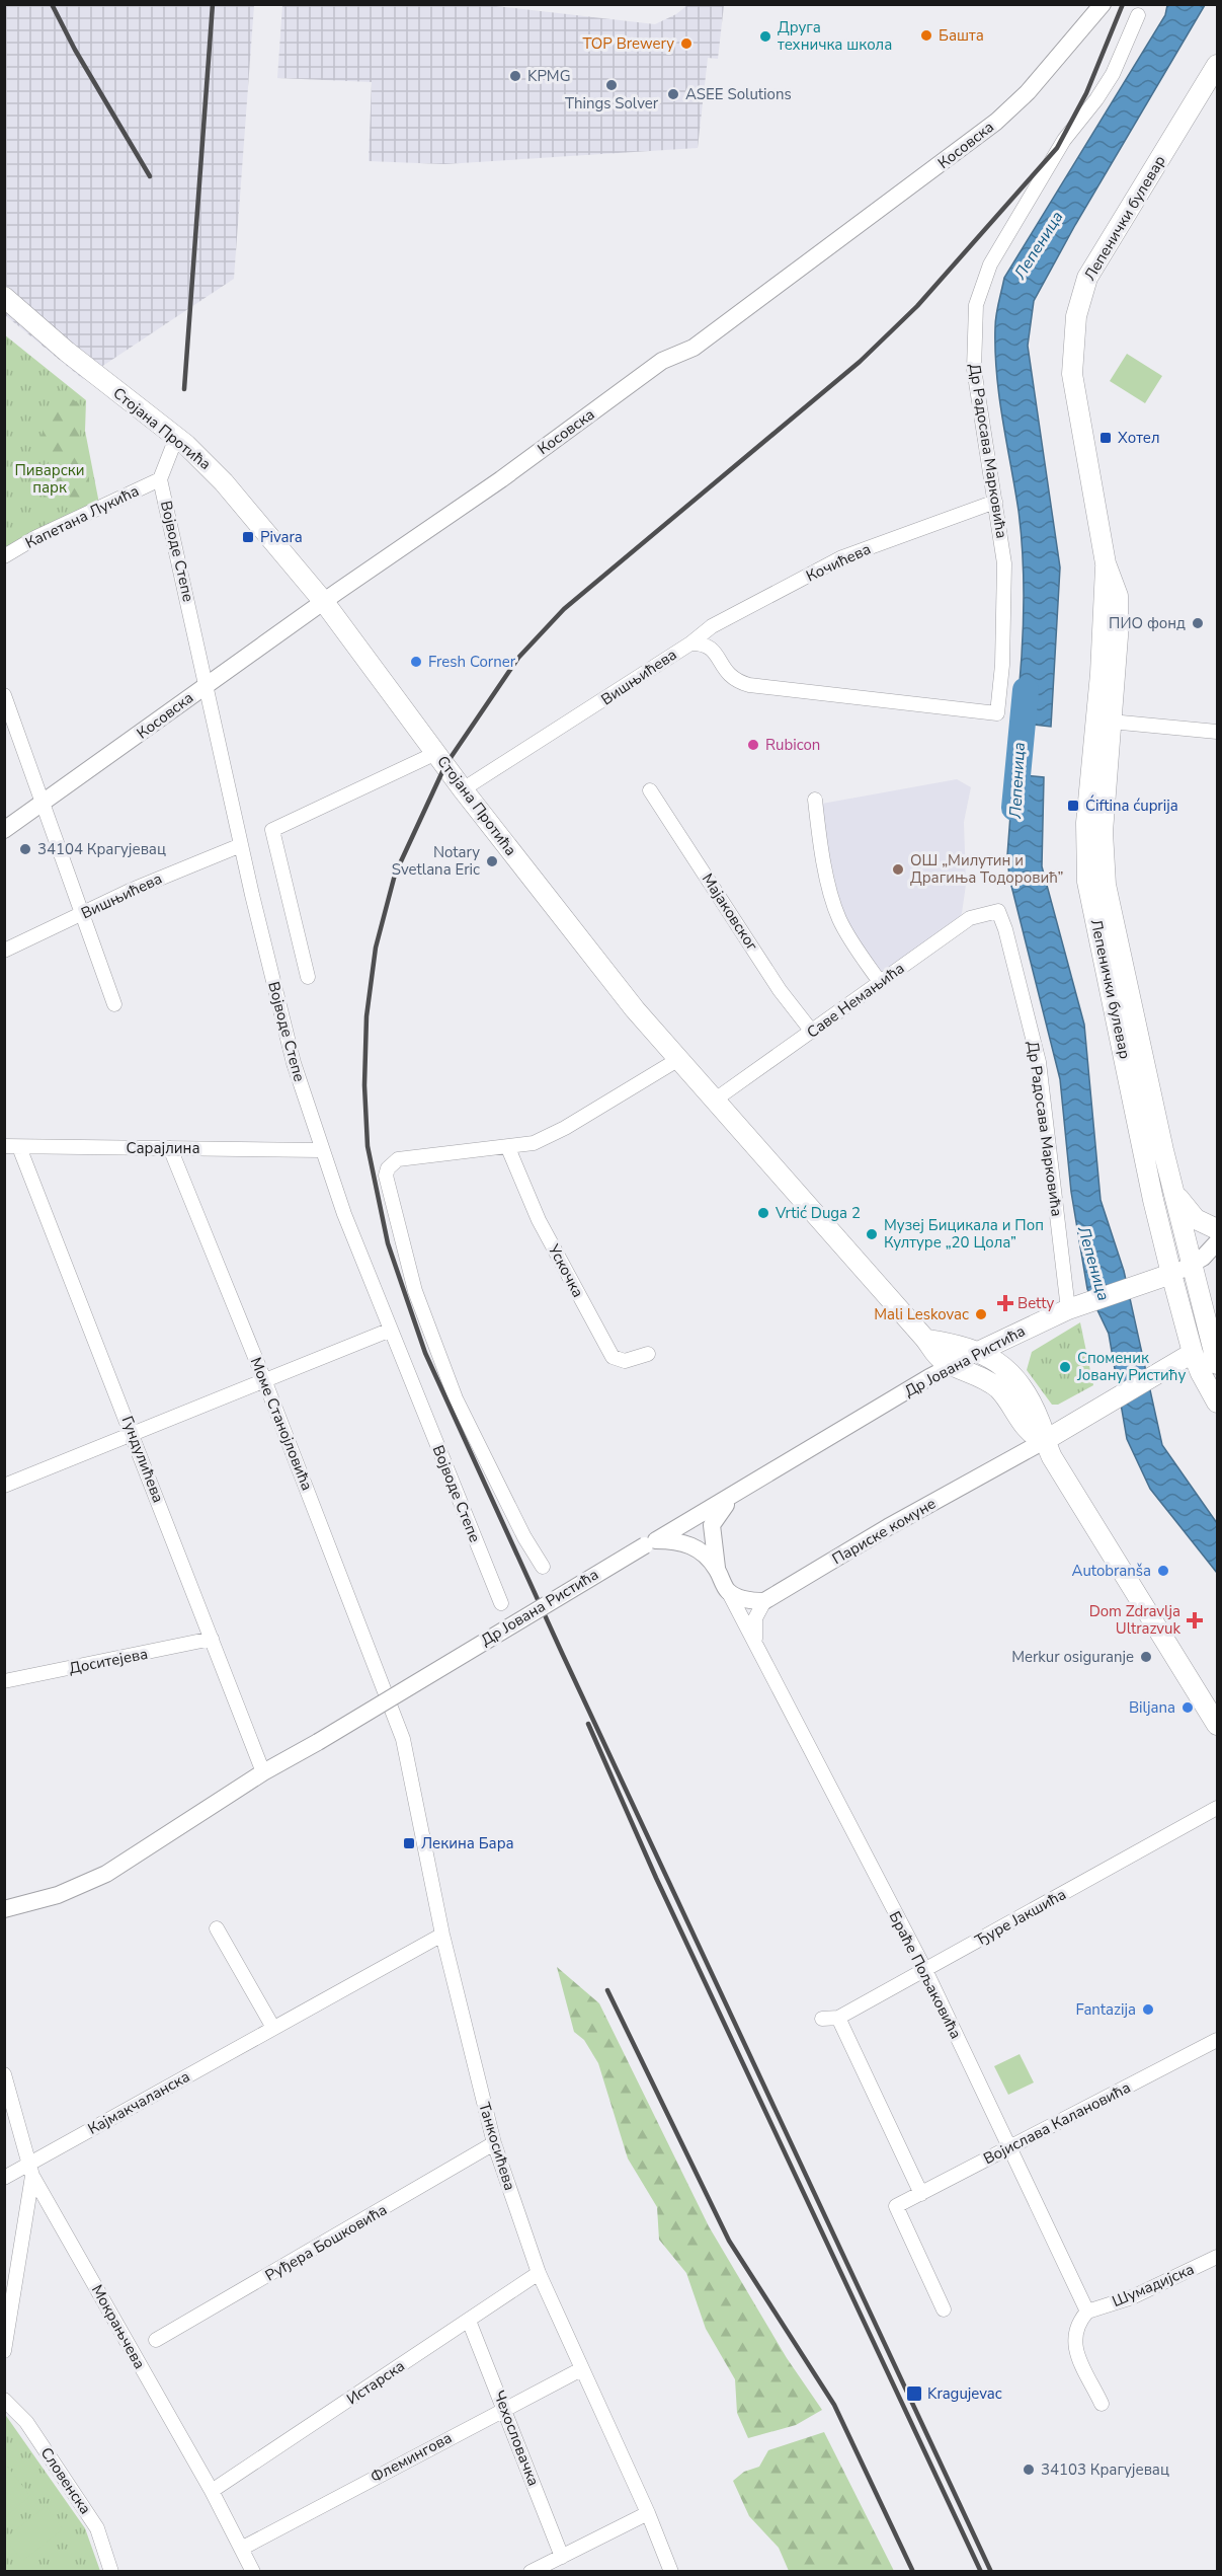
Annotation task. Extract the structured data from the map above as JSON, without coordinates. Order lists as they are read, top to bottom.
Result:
{
  "streets": {
    "main road": ["Лепенички булевар", "Стојана Протића", "Др Јована Ристића"],
    "street": [
      "Косовска",
      "Др Радосава Марковића",
      "Капетана Лукића",
      "Војводе Степе",
      "Кочићева",
      "Вишњићева",
      "Мајаковског",
      "Саве Немањића",
      "Сарајлина",
      "Ускочка",
      "Моме Станојловића",
      "Гундулићева",
      "Париске комуне",
      "Доситејева",
      "Ђуре Јакшића",
      "Браће Пољаковића",
      "Кајмакчаланска",
      "Војислава Калановића",
      "Танкосићева",
      "Руђера Бошковића",
      "Шумадијска",
      "Мокрањчева",
      "Истарска",
      "Чехословачка",
      "Флемингова",
      "Словенска"
    ]
  },
  "crossings": [
    ["Косовска", "Стојана Протића"],
    ["Косовска", "Војводе Степе"],
    ["Лепенички булевар", "Др Јована Ристића"],
    ["Стојана Протића", "Војводе Степе"],
    ["Стојана Протића", "Вишњићева"],
    ["Стојана Протића", "Саве Немањића"],
    ["Стојана Протића", "Др Јована Ристића"],
    ["Стојана Протића", "Париске комуне"],
    ["Др Радосава Марковића", "Кочићева"],
    ["Др Радосава Марковића", "Вишњићева"],
    ["Др Радосава Марковића", "Саве Немањића"],
    ["Др Радосава Марковића", "Др Јована Ристића"],
    ["Капетана Лукића", "Војводе Степе"],
    ["Војводе Степе", "Вишњићева"],
    ["Војводе Степе", "Сарајлина"],
    ["Кочићева", "Вишњићева"],
    ["Мајаковског", "Саве Немањића"],
    ["Сарајлина", "Моме Станојловића"],
    ["Сарајлина", "Гундулићева"],
    ["Др Јована Ристића", "Гундулићева"],
    ["Моме Станојловића", "Танкосићева"],
    ["Гундулићева", "Доситејева"],
    ["Ђуре Јакшића", "Браће Пољаковића"],
    ["Браће Пољаковића", "Војислава Калановића"],
    ["Браће Пољаковића", "Шумадијска"],
    ["Кајмакчаланска", "Танкосићева"],
    ["Кајмакчаланска", "Мокрањчева"],
    ["Танкосићева", "Руђера Бошковића"],
    ["Танкосићева", "Истарска"],
    ["Танкосићева", "Флемингова"],
    ["Мокрањчева", "Истарска"],
    ["Мокрањчева", "Флемингова"],
    ["Истарска", "Чехословачка"],
    ["Чехословачка", "Флемингова"]
  ],
  "water": ["Лепеница"],
  "parks": ["Пиварски парк"],
  "places": {
    "other": [
      "Башта",
      "Друга техничка школа",
      "TOP Brewery",
      "KPMG",
      "Things Solver",
      "ASEE Solutions",
      "ПИО фонд",
      "Fresh Corner",
      "Rubicon",
      "34104 Крагујевац",
      "Notary Svetlana Eric",
      "ОШ „Милутин и Драгиња Тодоровић”",
      "Vrtić Duga 2",
      "Музеј Бицикала и Поп Културе „20 Цола”",
      "Mali Leskovac",
      "Споменик Јовану Ристићу",
      "Autobranša",
      "Merkur osiguranje",
      "Biljana",
      "Fantazija",
      "34103 Крагујевац"
    ],
    "transit": [
      "Хотел",
      "Pivara",
      "Ćiftina ćuprija",
      "Лекина Бара",
      "Kragujevac"
    ],
    "health": ["Betty", "Dom Zdravlja Ultrazvuk"]
  }
}
